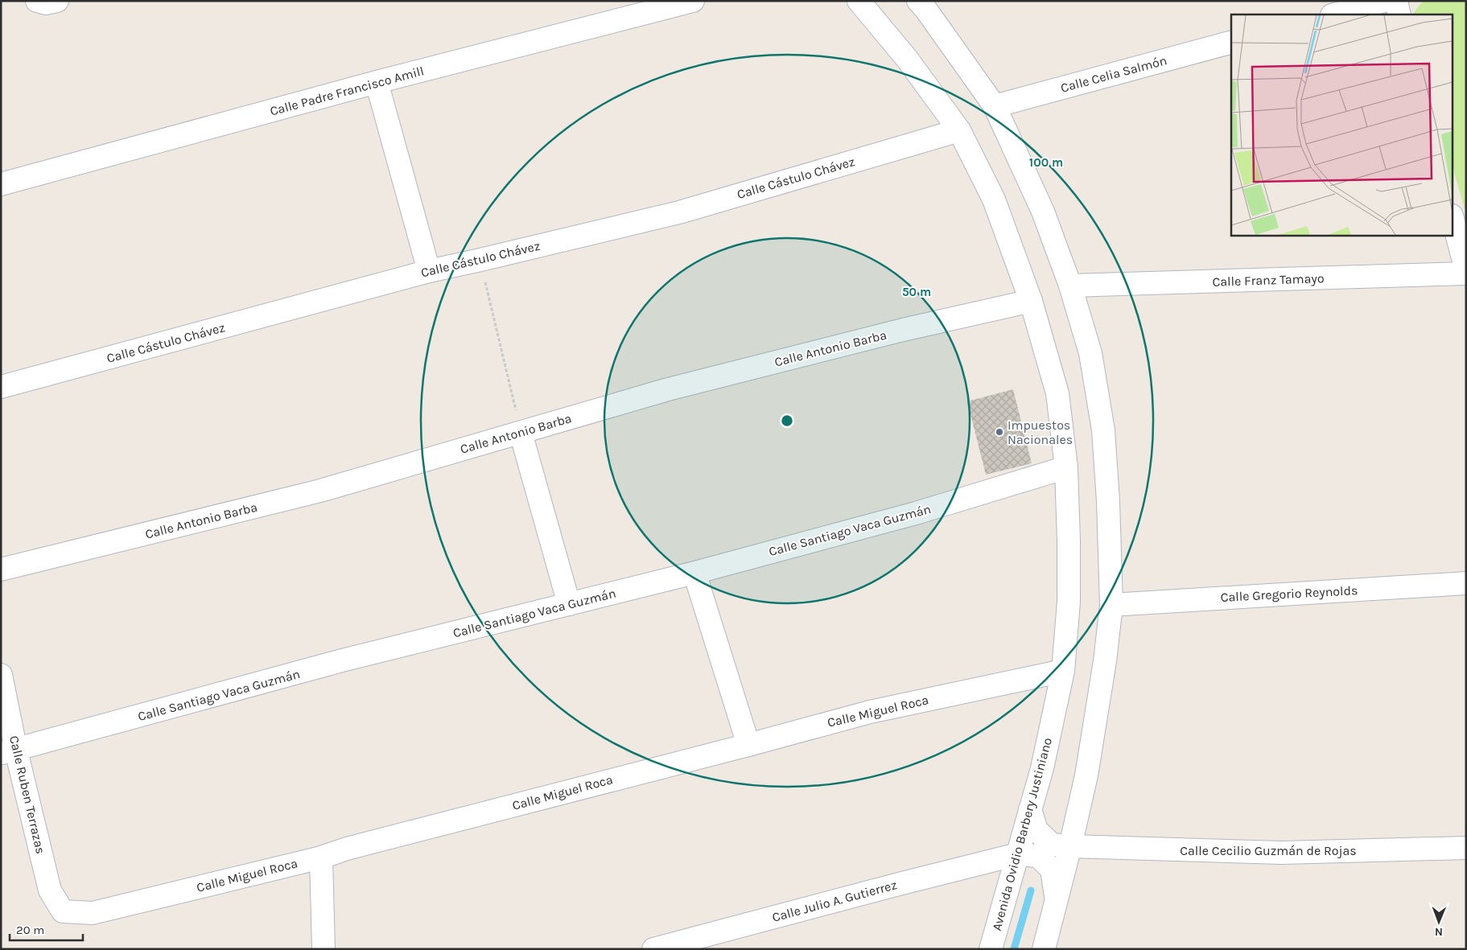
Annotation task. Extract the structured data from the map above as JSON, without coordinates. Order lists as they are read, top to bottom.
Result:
{
  "streets": {
    "street": [
      "Calle Celia Salmón",
      "Calle Padre Francisco Amill",
      "Calle Cástulo Chávez",
      "Calle Franz Tamayo",
      "Calle Antonio Barba",
      "Calle Santiago Vaca Guzmán",
      "Calle Gregorio Reynolds",
      "Calle Miguel Roca",
      "Calle Ruben Terrazas",
      "Avenida Ovidio Barbery Justiniano",
      "Calle Cecilio Guzmán de Rojas",
      "Calle Julio A. Gutierrez"
    ]
  },
  "crossings": [
    ["Calle Cástulo Chávez", "Avenida Ovidio Barbery Justiniano"],
    ["Calle Antonio Barba", "Avenida Ovidio Barbery Justiniano"],
    ["Calle Santiago Vaca Guzmán", "Calle Ruben Terrazas"],
    ["Calle Santiago Vaca Guzmán", "Avenida Ovidio Barbery Justiniano"],
    ["Calle Miguel Roca", "Calle Ruben Terrazas"],
    ["Calle Miguel Roca", "Avenida Ovidio Barbery Justiniano"],
    ["Avenida Ovidio Barbery Justiniano", "Calle Cecilio Guzmán de Rojas"],
    ["Avenida Ovidio Barbery Justiniano", "Calle Julio A. Gutierrez"]
  ],
  "places": ["Impuestos Nacionales"],
  "scale_bar": "20 m",
  "north": "bottom",
  "rings": ["100 m", "50 m"]
}
